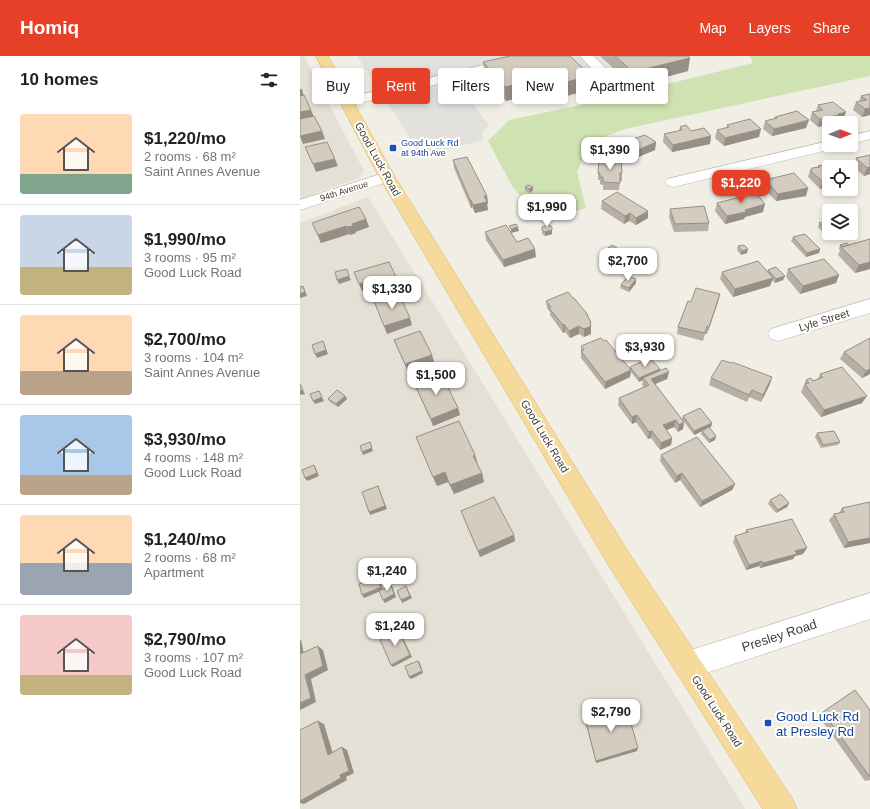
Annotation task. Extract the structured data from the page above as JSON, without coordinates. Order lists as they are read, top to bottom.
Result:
{
  "streets": {
    "main road": ["Good Luck Road"],
    "street": ["94th Avenue", "Lyle Street", "Presley Road"]
  },
  "crossings": [
    ["Good Luck Road", "94th Avenue"],
    ["Good Luck Road", "Presley Road"]
  ],
  "places": {
    "transit": ["Good Luck Rd at 94th Ave", "Good Luck Rd at Presley Rd"]
  },
  "north": "right",
  "page": {
    "header": "Homiq",
    "nav": ["Map", "Layers", "Share"],
    "heading": "10 homes",
    "chip": [
      "Buy",
      "Rent",
      "Filters",
      "New",
      "Apartment"
    ],
    "list": [
      {
        "name": "$1,220/mo",
        "note": "2 rooms · 68 m² · Saint Annes Avenue"
      },
      {
        "name": "$1,990/mo",
        "note": "3 rooms · 95 m² · Good Luck Road"
      },
      {
        "name": "$2,700/mo",
        "note": "3 rooms · 104 m² · Saint Annes Avenue"
      },
      {
        "name": "$3,930/mo",
        "note": "4 rooms · 148 m² · Good Luck Road"
      },
      {
        "name": "$1,240/mo",
        "note": "2 rooms · 68 m² · Apartment"
      },
      {
        "name": "$2,790/mo",
        "note": "3 rooms · 107 m² · Good Luck Road"
      }
    ],
    "price": [
      "$1,390",
      "$1,220",
      "$1,990",
      "$2,700",
      "$1,330",
      "$3,930",
      "$1,500",
      "$1,240",
      "$1,240",
      "$2,790"
    ]
  }
}
